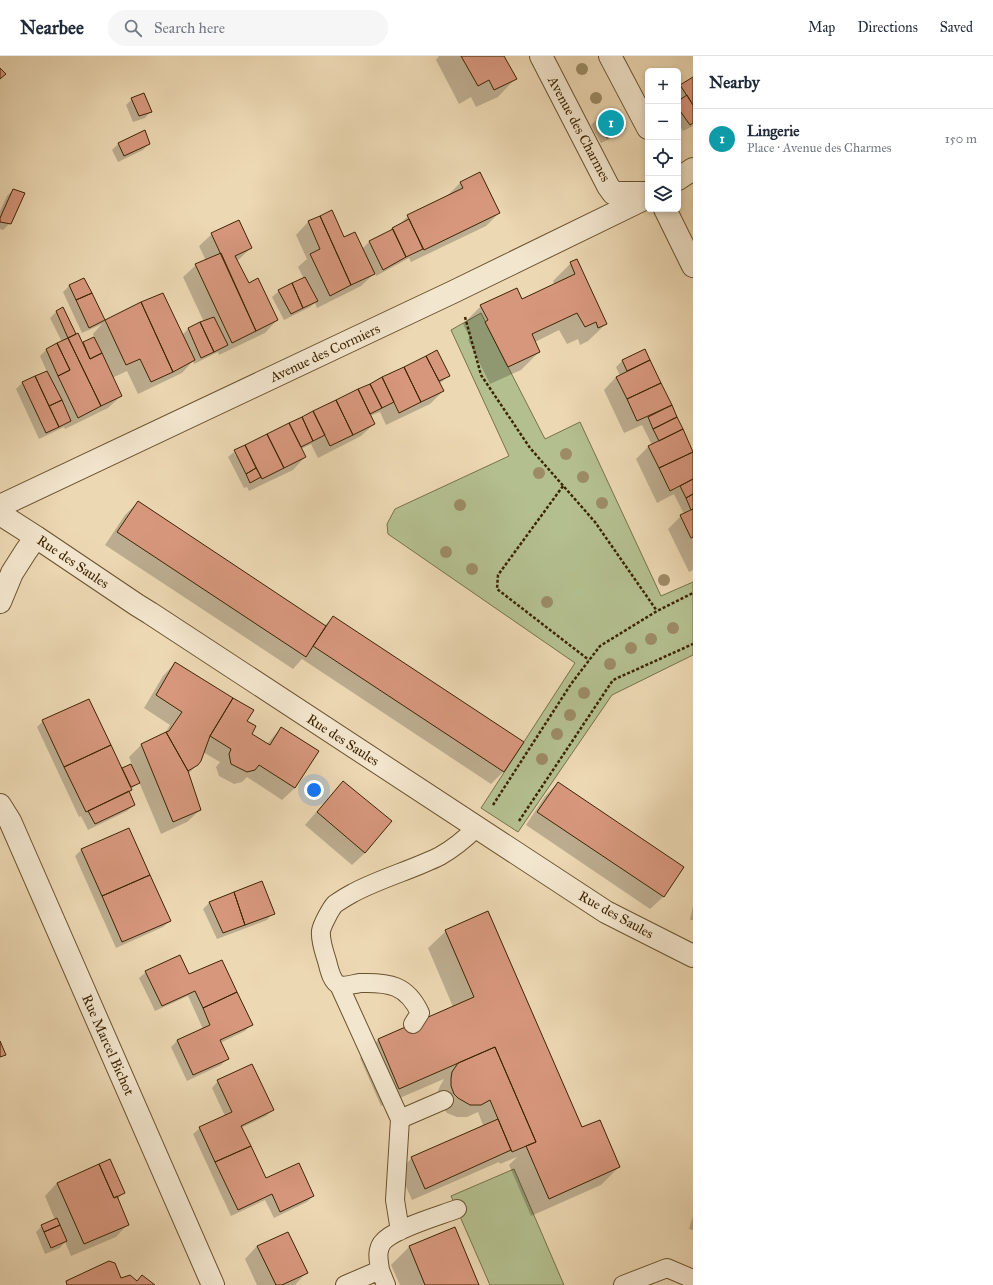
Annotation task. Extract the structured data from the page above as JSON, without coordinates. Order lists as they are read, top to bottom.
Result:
{
  "streets": {
    "street": [
      "Avenue des Charmes",
      "Avenue des Cormiers",
      "Rue des Saules",
      "Rue Marcel Bichot"
    ]
  },
  "page": {
    "header": "Nearbee",
    "search": "Search here",
    "nav": ["Map", "Directions", "Saved"],
    "heading": "Nearby",
    "map_buttons": ["+", "−"],
    "pins": "1",
    "list": [
      {
        "mark": "1",
        "name": "Lingerie",
        "note": "Place · Avenue des Charmes",
        "value": "150 m"
      }
    ]
  }
}
